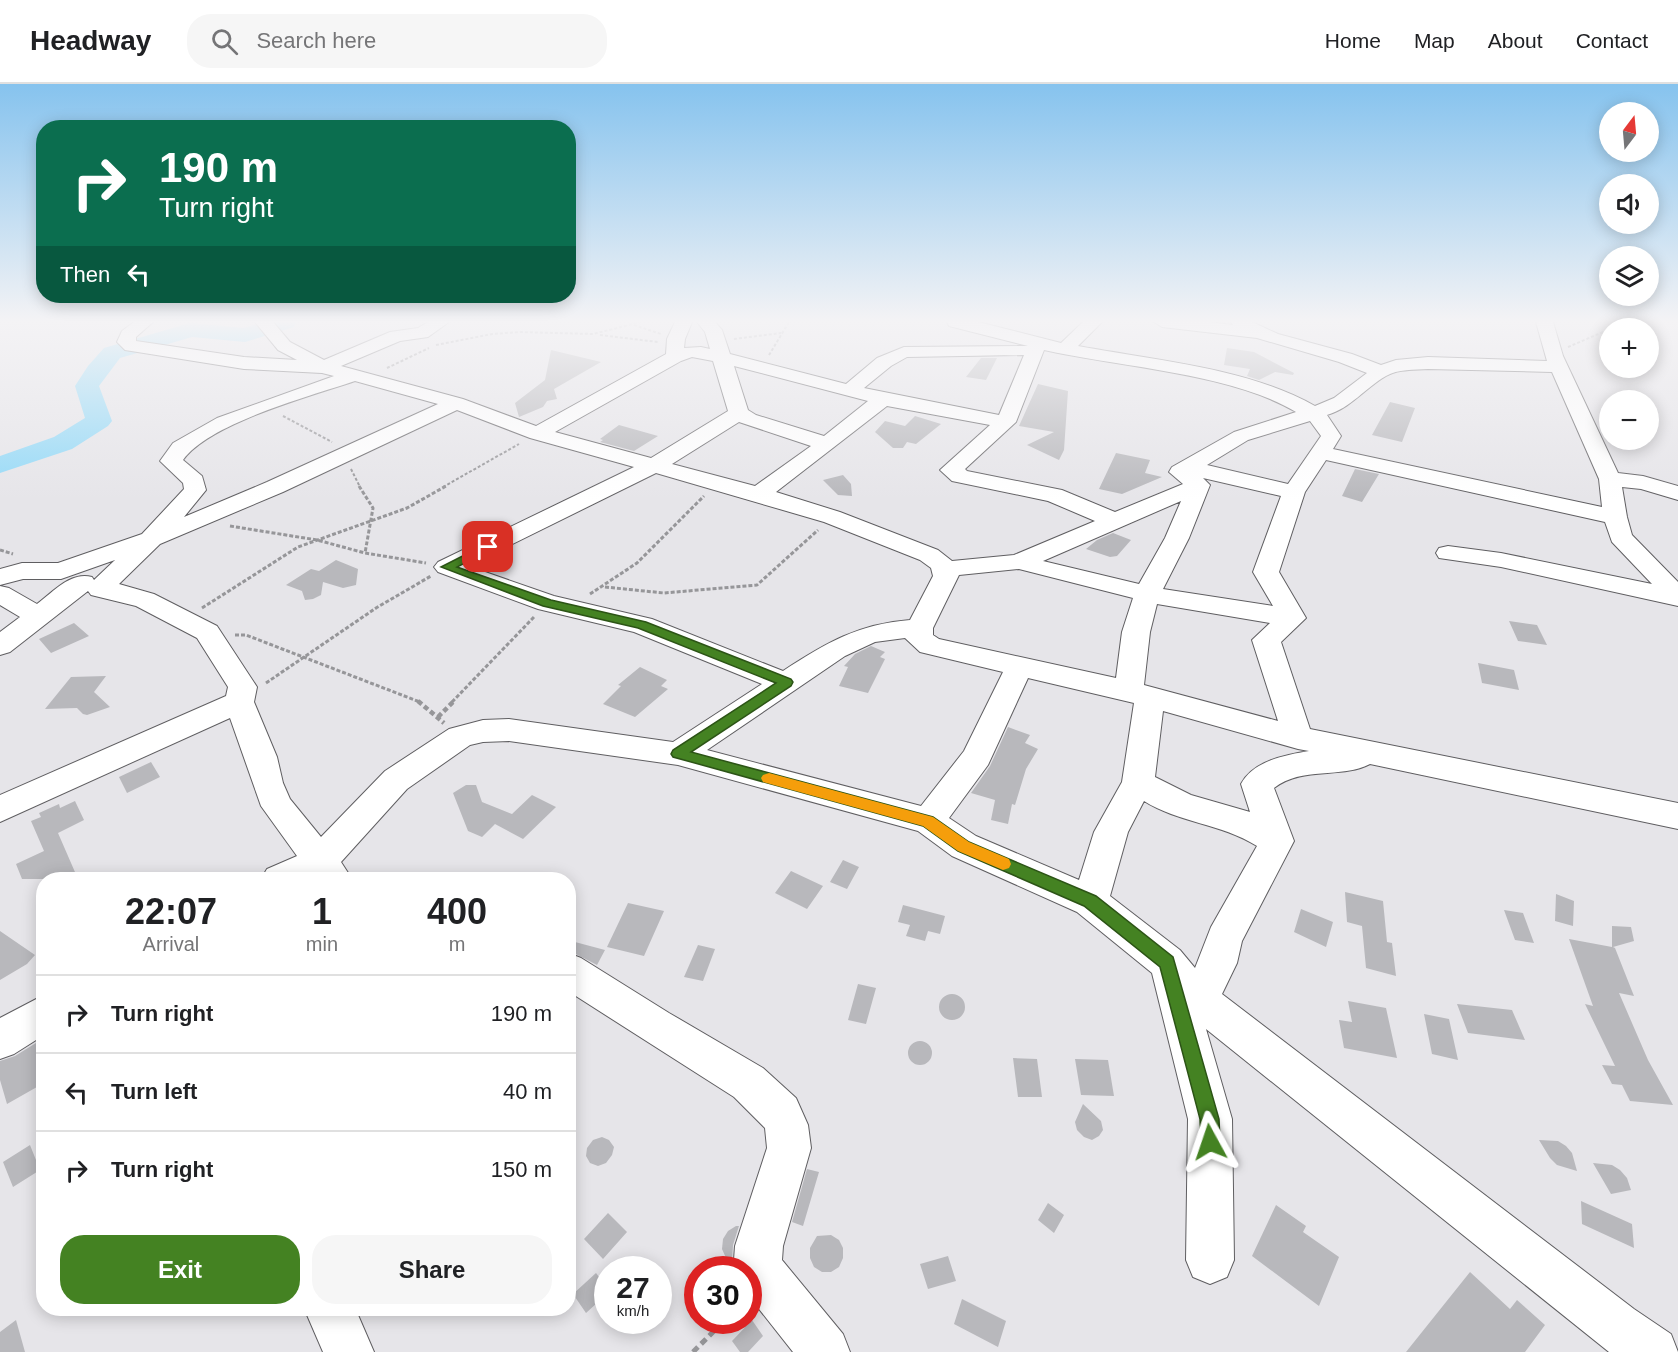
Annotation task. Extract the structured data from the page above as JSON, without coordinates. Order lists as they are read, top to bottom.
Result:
{
  "north": "top",
  "page": {
    "header": "Headway",
    "search": "Search here",
    "nav": [
      "Home",
      "Map",
      "About",
      "Contact"
    ],
    "map_buttons": ["+", "−"],
    "turn": ["190 m", "Turn right"],
    "then": "Then",
    "eta": [
      "22:07",
      "Arrival",
      "1",
      "min",
      "400",
      "m"
    ],
    "list": [
      {
        "name": "Turn right",
        "value": "190 m"
      },
      {
        "name": "Turn left",
        "value": "40 m"
      },
      {
        "name": "Turn right",
        "value": "150 m"
      }
    ],
    "buttons": ["Exit", "Share"],
    "speed": "27 km/h",
    "limit": "30"
  }
}
